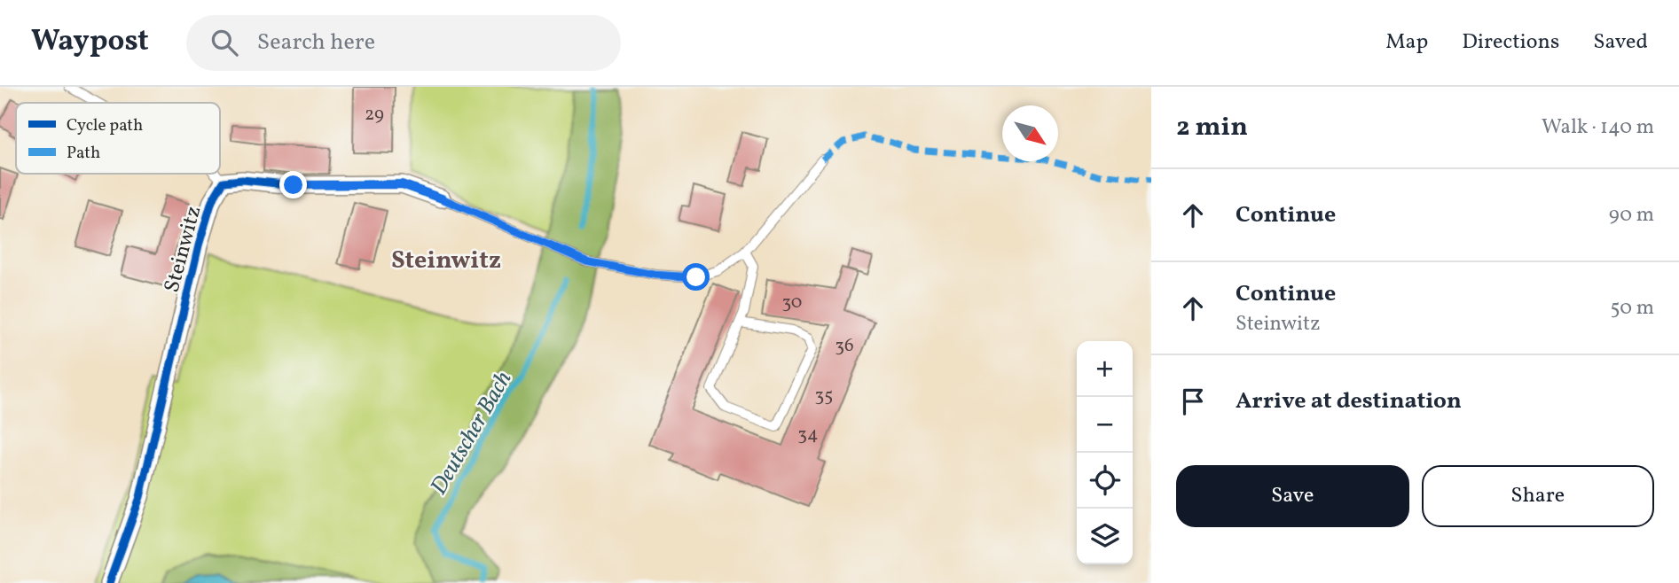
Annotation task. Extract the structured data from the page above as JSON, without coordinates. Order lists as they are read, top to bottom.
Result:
{
  "streets": {
    "street": ["Steinwitz"]
  },
  "districts": ["Steinwitz"],
  "water": ["Deutscher Bach"],
  "house_numbers": [
    "29",
    "30",
    "36",
    "35",
    "34"
  ],
  "legend": ["Cycle path", "Path"],
  "north": "bottom right",
  "page": {
    "header": "Waypost",
    "search": "Search here",
    "nav": ["Map", "Directions", "Saved"],
    "heading": ["2 min", "Walk · 140 m"],
    "list": [
      ["Continue", "90 m"],
      ["Continue", "Steinwitz", "50 m"],
      "Arrive at destination"
    ],
    "map_buttons": ["+", "−"],
    "buttons": ["Save", "Share"]
  }
}
